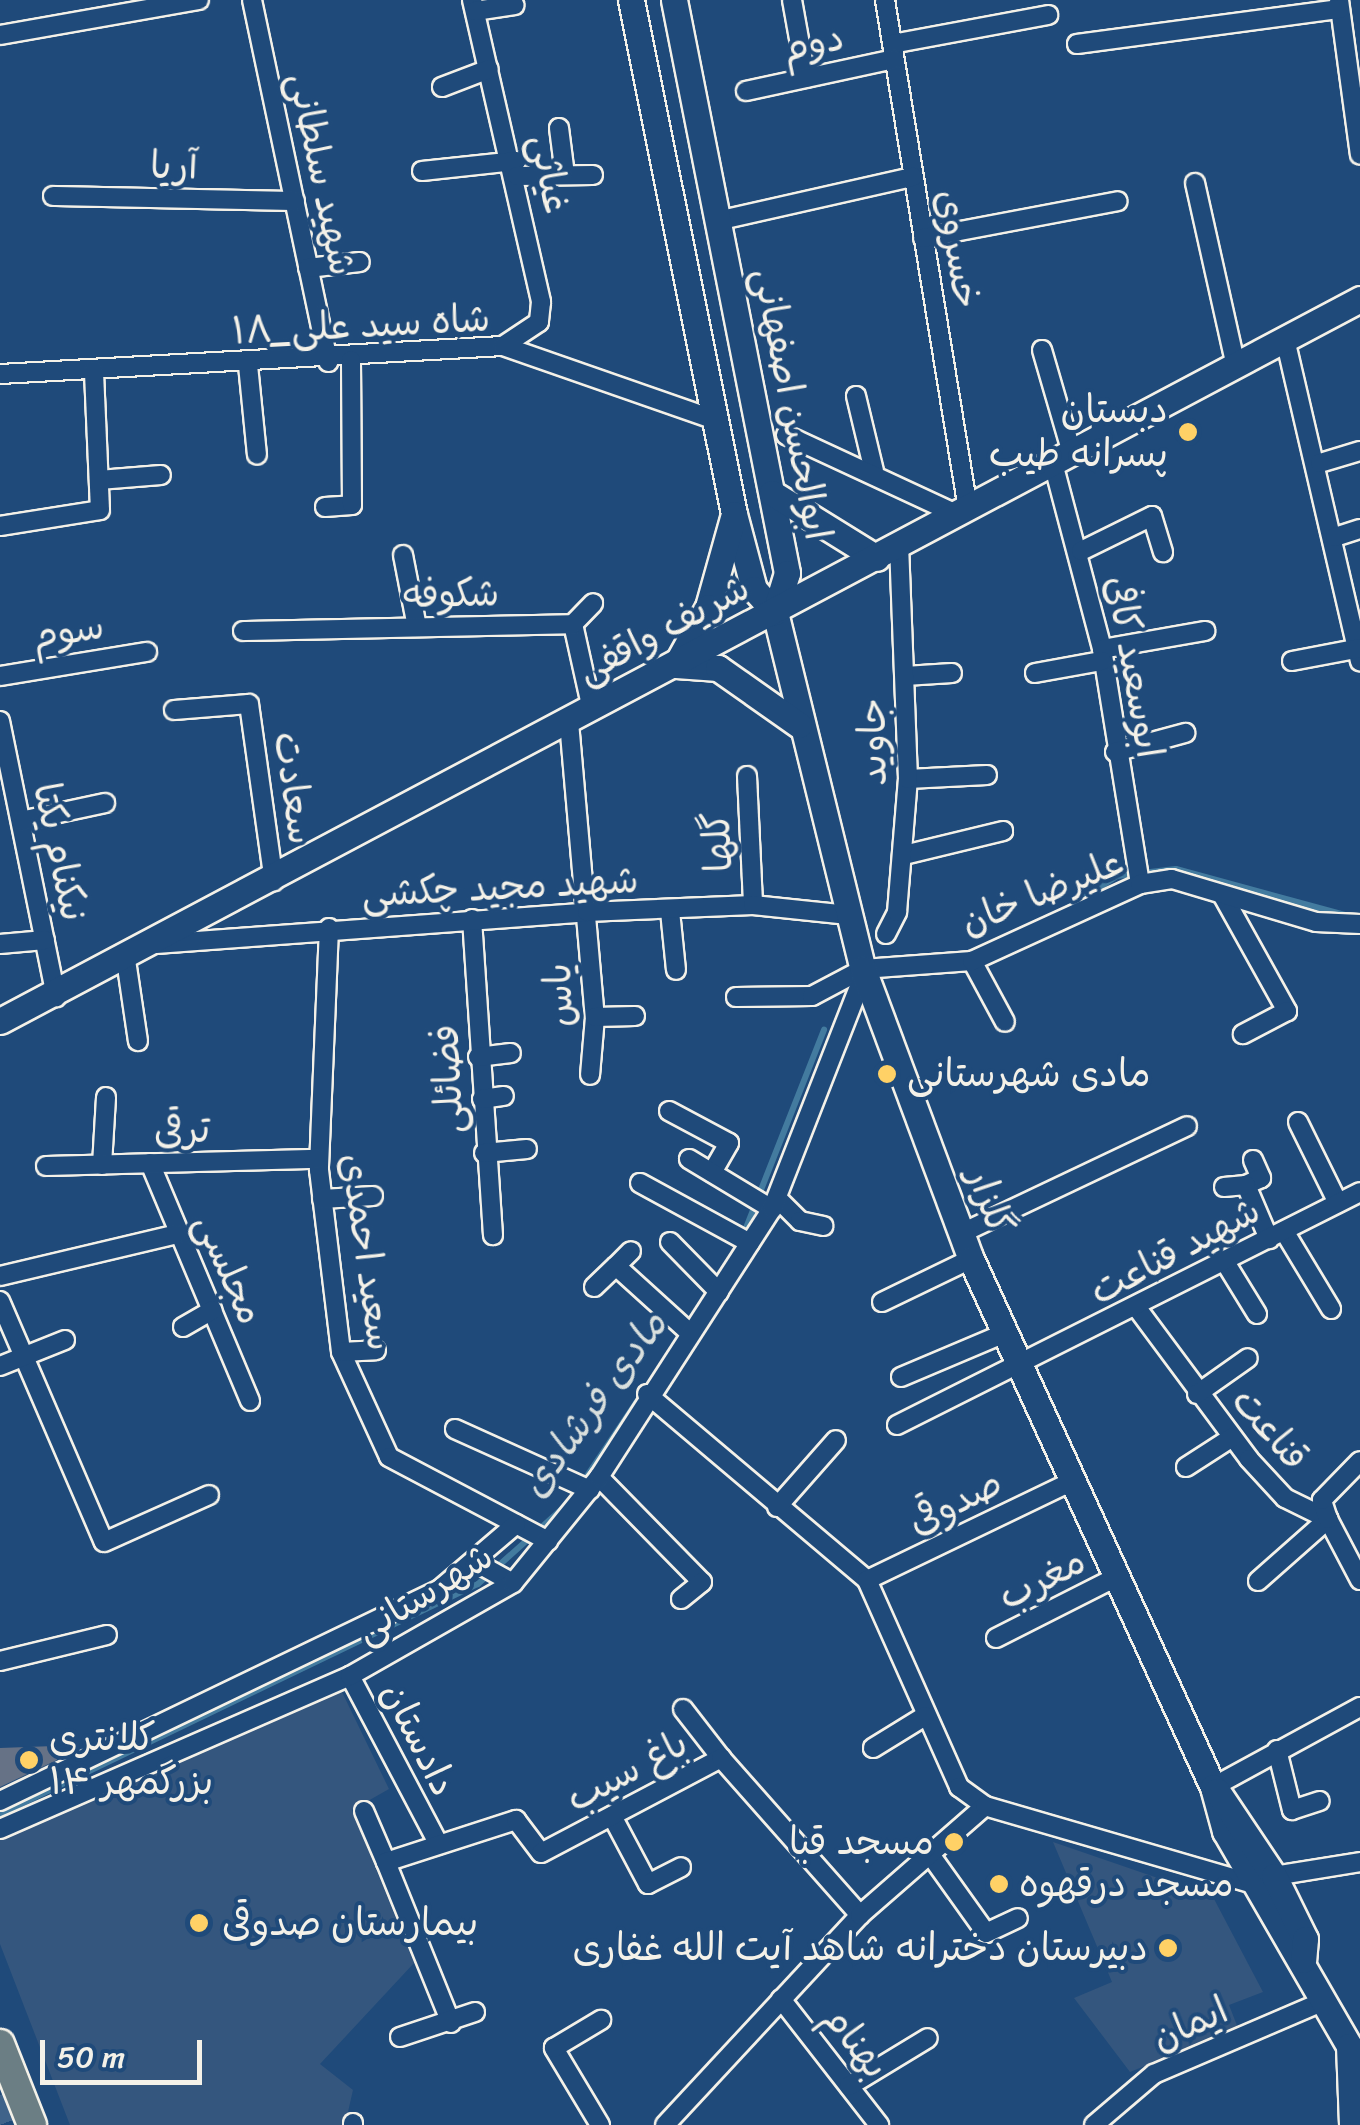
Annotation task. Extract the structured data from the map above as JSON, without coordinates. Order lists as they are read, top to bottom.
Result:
{
  "streets": {
    "main road": ["ابوالحسن اصفهانی", "شریف واقفی", "گلزار"],
    "street": [
      "دوم",
      "آریا",
      "شهید سلطانی",
      "غیاثی",
      "خسروی",
      "۱۸_شاه سید علی",
      "شکوفه",
      "سوم",
      "ابوسعید کافی",
      "جاوید",
      "سعادت",
      "گلها",
      "نیکنام یکتا",
      "شهید مجید چکشی",
      "علیرضا خان",
      "یاس",
      "فضائلی",
      "ترقی",
      "شهید قناعت",
      "سعید احمدی",
      "مجلسی",
      "قناعت",
      "صدوقی",
      "مغرب",
      "شهرستانی",
      "دادستان",
      "باغ سیب",
      "ایمان",
      "بهنام"
    ]
  },
  "crossings": [
    ["دوم", "خسروی"],
    ["آریا", "شهید سلطانی"],
    ["شهید سلطانی", "۱۸_شاه سید علی"],
    ["غیاثی", "۱۸_شاه سید علی"],
    ["خسروی", "شریف واقفی"],
    ["۱۸_شاه سید علی", "ابوالحسن اصفهانی"],
    ["ابوالحسن اصفهانی", "شریف واقفی"],
    ["ابوالحسن اصفهانی", "گلزار"],
    ["شریف واقفی", "ابوسعید کافی"],
    ["شریف واقفی", "جاوید"],
    ["شریف واقفی", "سعادت"],
    ["شریف واقفی", "نیکنام یکتا"],
    ["شریف واقفی", "شهید مجید چکشی"],
    ["شریف واقفی", "یاس"],
    ["شریف واقفی", "گلزار"],
    ["ابوسعید کافی", "علیرضا خان"],
    ["گلها", "شهید مجید چکشی"],
    ["شهید مجید چکشی", "یاس"],
    ["شهید مجید چکشی", "فضائلی"],
    ["شهید مجید چکشی", "گلزار"],
    ["شهید مجید چکشی", "سعید احمدی"],
    ["علیرضا خان", "گلزار"],
    ["علیرضا خان", "شهرستانی"],
    ["ترقی", "سعید احمدی"],
    ["ترقی", "مجلسی"],
    ["گلزار", "شهید قناعت"],
    ["گلزار", "صدوقی"],
    ["گلزار", "مغرب"],
    ["گلزار", "شهرستانی"],
    ["گلزار", "ایمان"],
    ["شهید قناعت", "قناعت"],
    ["سعید احمدی", "شهرستانی"],
    ["شهرستانی", "دادستان"],
    ["دادستان", "باغ سیب"]
  ],
  "water": ["مادی فرشادی"],
  "places": [
    "دبستان پسرانه طیب",
    "مادی شهرستانی",
    "کلانتری ۱۴ بزرگمهر",
    "مسجد قبا",
    "مسجد درقهوه",
    "بیمارستان صدوقی",
    "دبیرستان دخترانه شاهد آیت الله غفاری"
  ],
  "scale_bar": "50 m"
}
